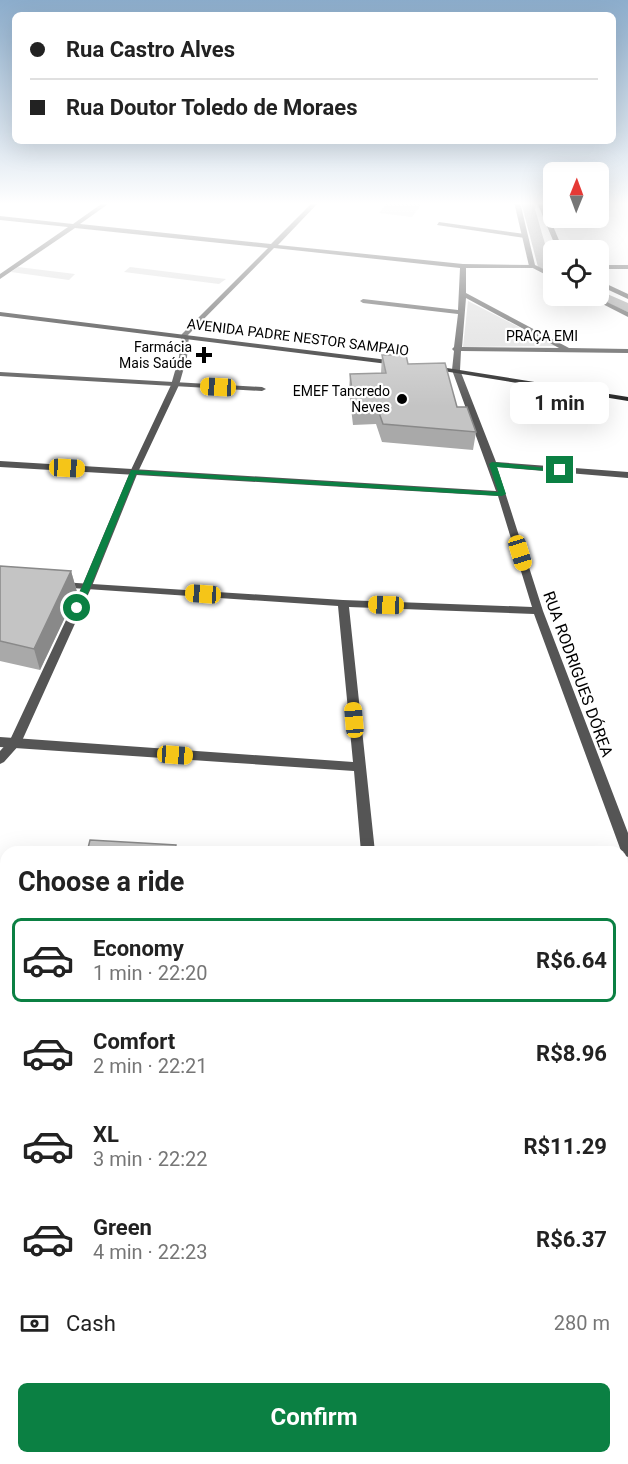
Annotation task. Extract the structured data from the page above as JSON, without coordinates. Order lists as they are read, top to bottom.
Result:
{
  "streets": {
    "main road": ["AVENIDA PADRE NESTOR SAMPAIO"],
    "street": ["PRAÇA EMI", "RUA RODRIGUES DÓREA"]
  },
  "crossings": [
    ["AVENIDA PADRE NESTOR SAMPAIO", "RUA RODRIGUES DÓREA"]
  ],
  "places": {
    "health": ["Farmácia Mais Saúde"],
    "other": ["EMEF Tancredo Neves"]
  },
  "north": "top",
  "page": {
    "banner": ["Rua Castro Alves", "Rua Doutor Toledo de Moraes"],
    "bubble": "1 min",
    "heading": "Choose a ride",
    "list": [
      {
        "name": "Economy",
        "note": "1 min · 22:20",
        "value": "R$6.64"
      },
      {
        "name": "Comfort",
        "note": "2 min · 22:21",
        "value": "R$8.96"
      },
      {
        "name": "XL",
        "note": "3 min · 22:22",
        "value": "R$11.29"
      },
      {
        "name": "Green",
        "note": "4 min · 22:23",
        "value": "R$6.37"
      }
    ],
    "pay": ["Cash", "280 m"],
    "buttons": "Confirm"
  }
}
